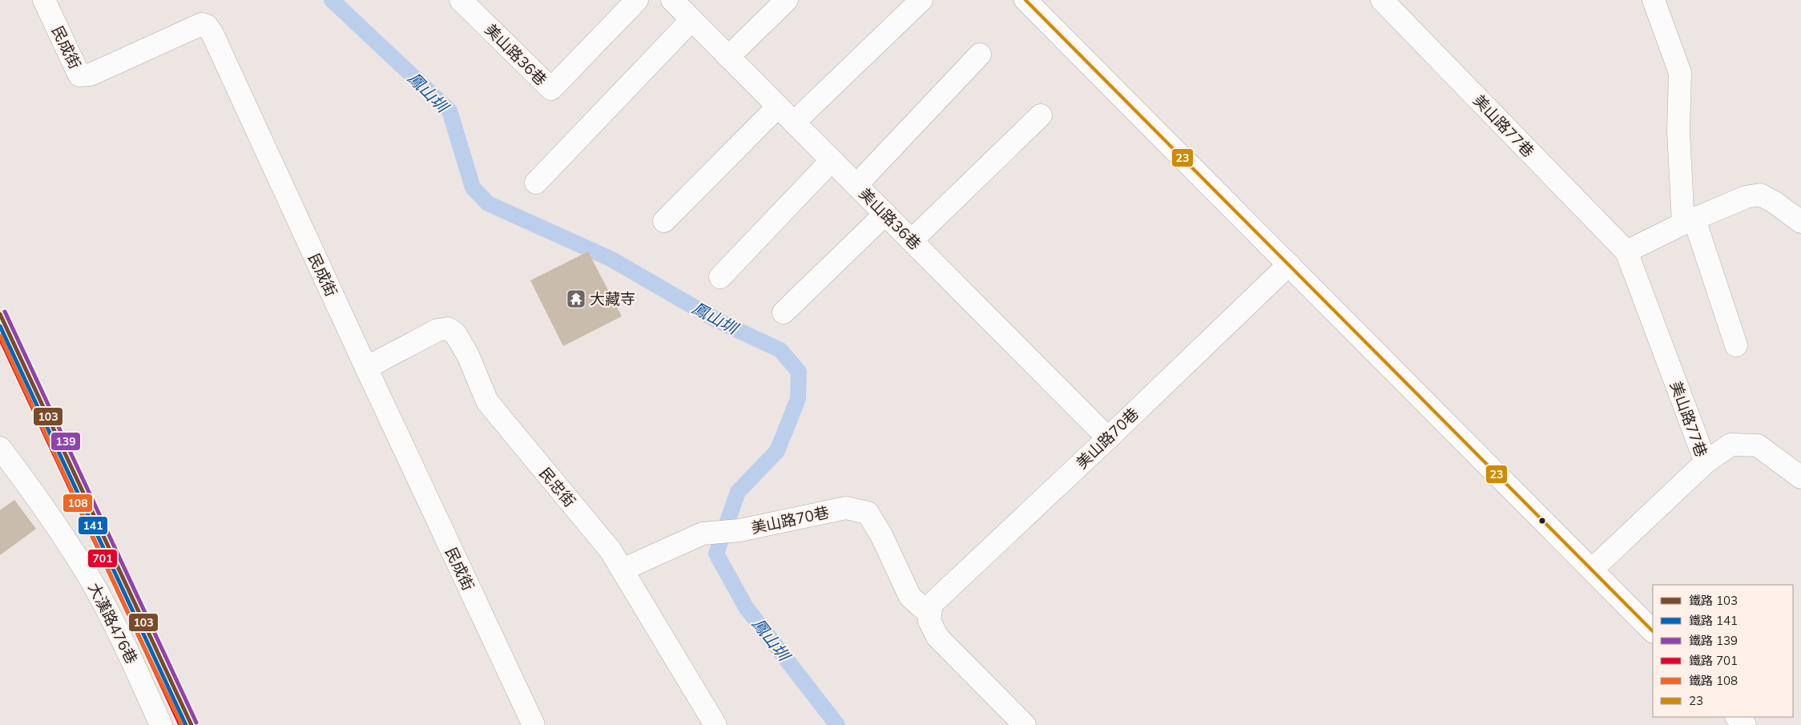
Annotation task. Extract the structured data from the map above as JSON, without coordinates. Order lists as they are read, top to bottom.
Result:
{
  "streets": {
    "street": [
      "民成街",
      "美山路36巷",
      "美山路77巷",
      "美山路70巷",
      "民忠街",
      "大漢路476巷"
    ]
  },
  "crossings": [
    ["民成街", "民忠街"],
    ["美山路36巷", "美山路70巷"],
    ["美山路70巷", "民忠街"]
  ],
  "water": ["鳳山圳"],
  "places": {
    "temple": ["大藏寺"]
  },
  "lines": [
    "transit line 23",
    "rail line 139",
    "rail line 103",
    "rail line 141",
    "rail line 108",
    "rail line 701"
  ],
  "legend": [
    "鐵路 103",
    "鐵路 141",
    "鐵路 139",
    "鐵路 701",
    "鐵路 108",
    "23"
  ]
}
